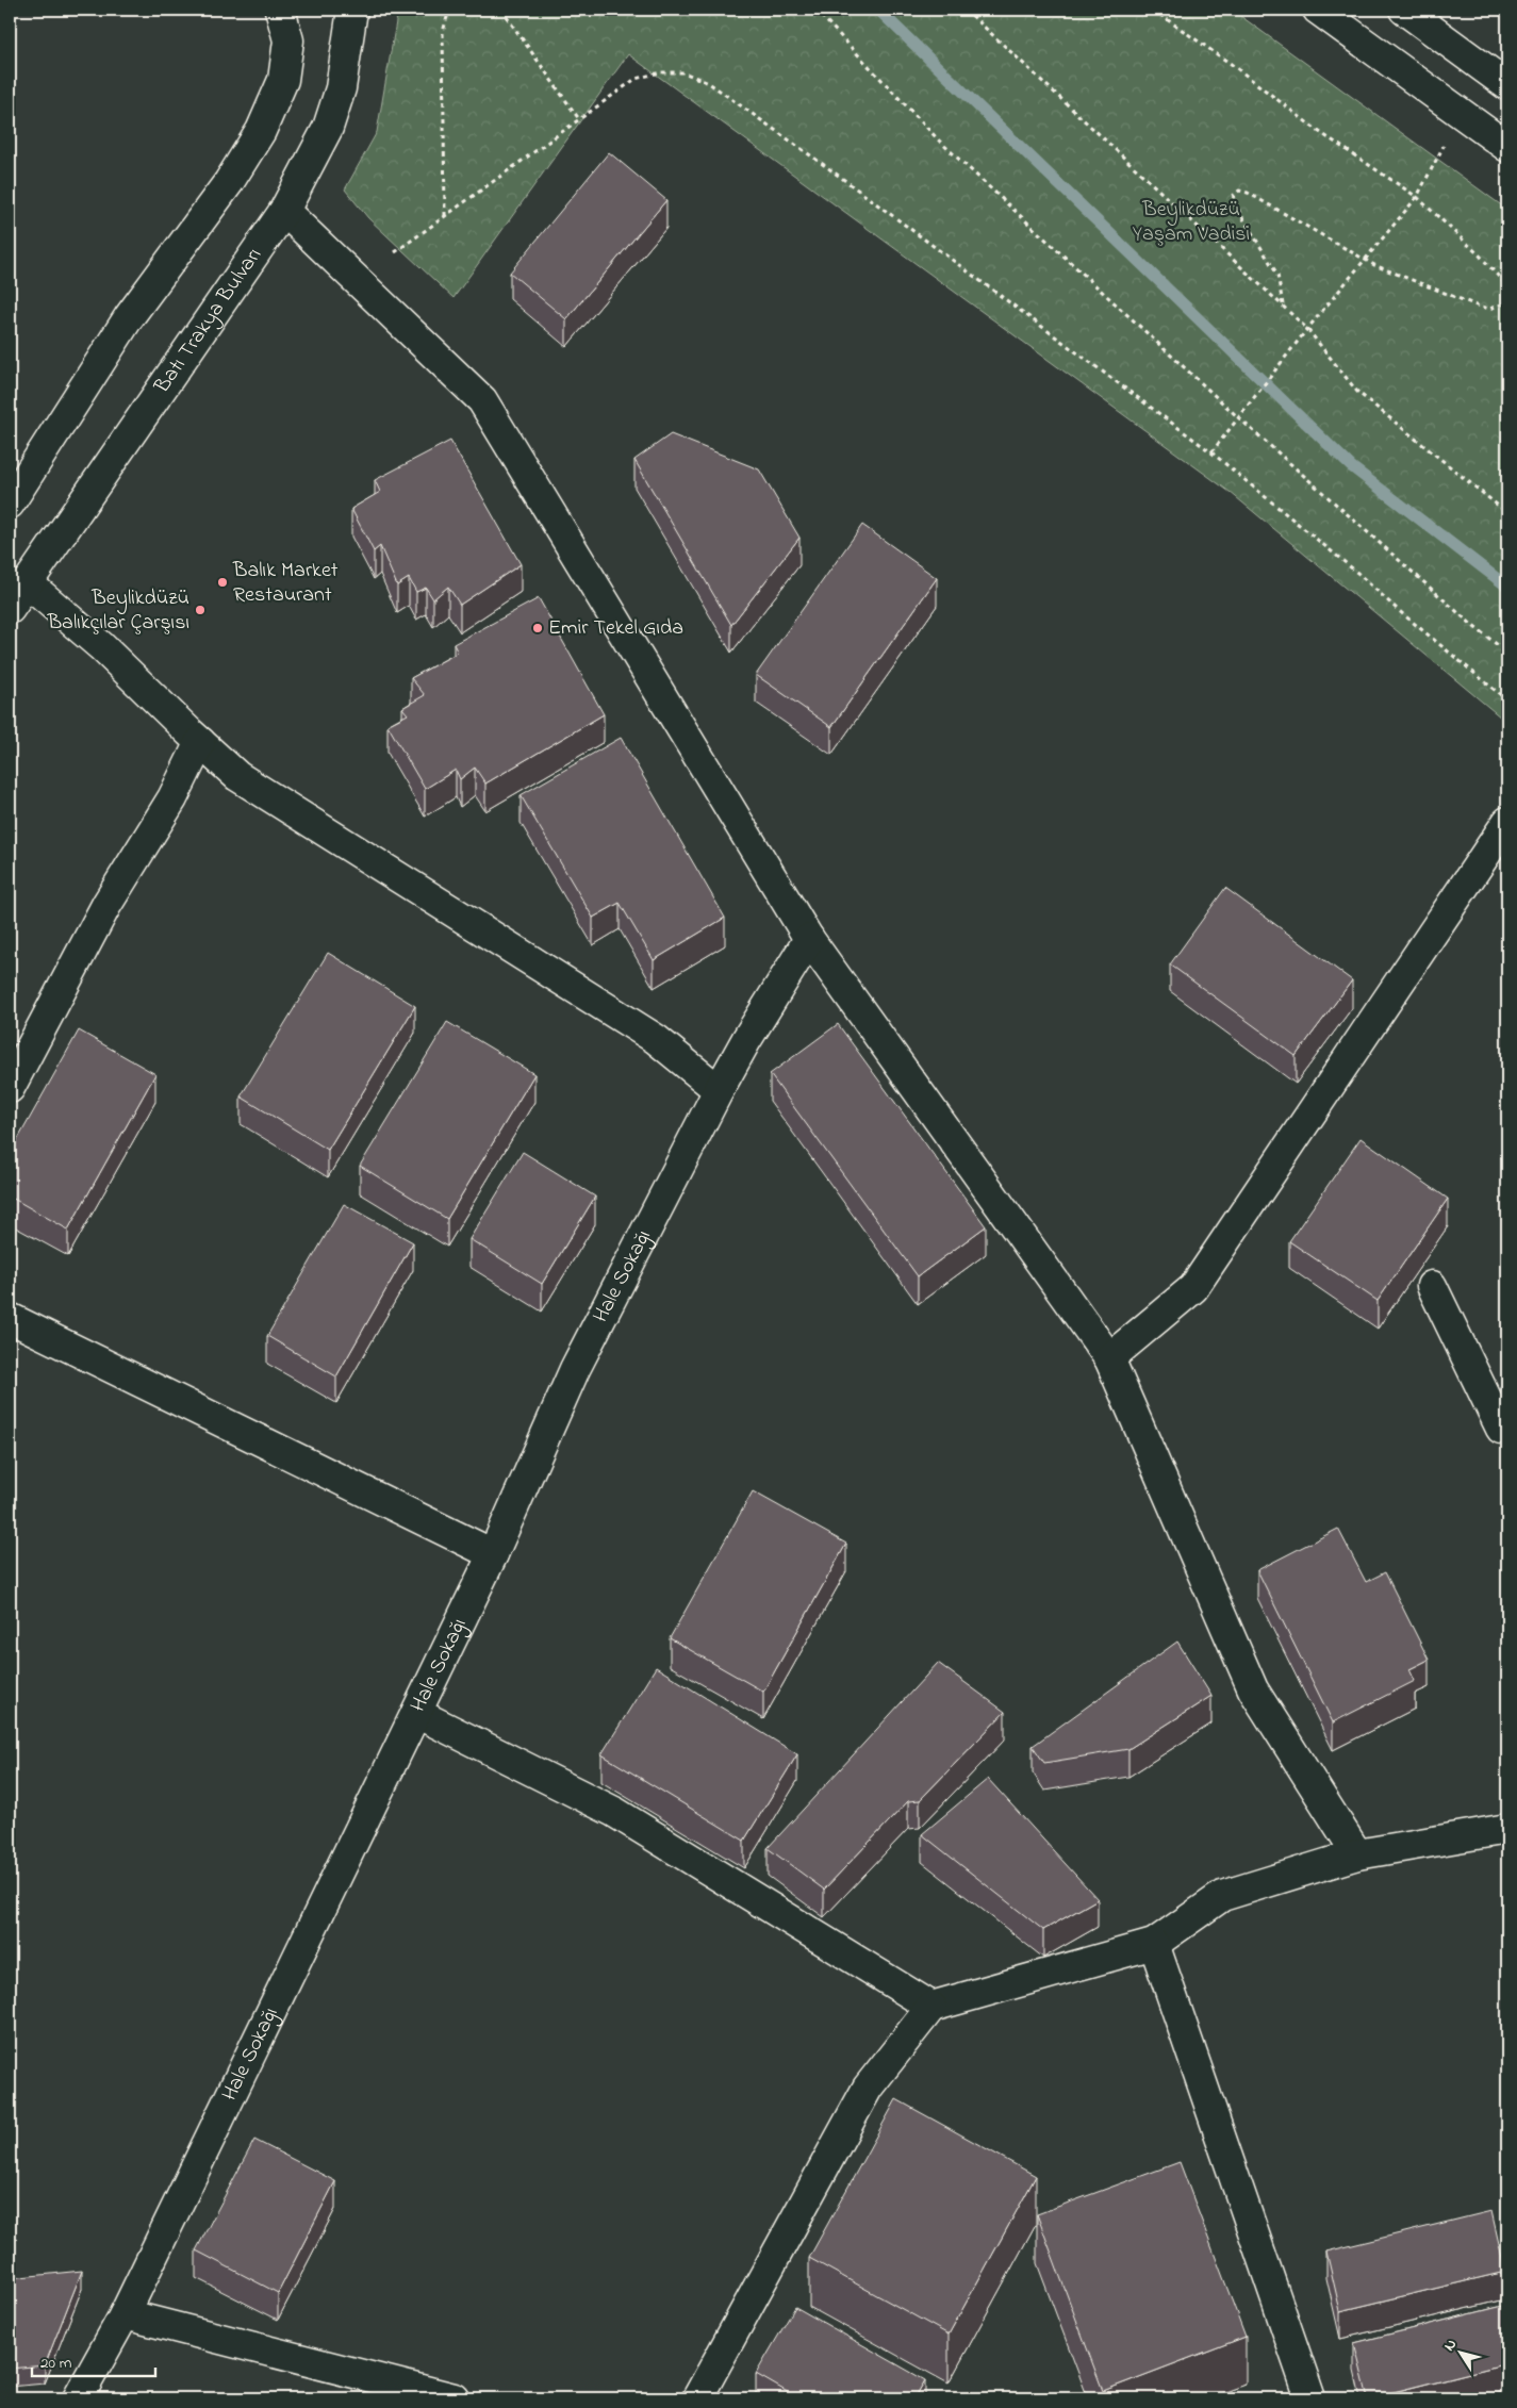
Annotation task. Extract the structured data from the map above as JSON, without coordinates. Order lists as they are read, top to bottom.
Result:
{
  "streets": {
    "street": ["Batı Trakya Bulvarı", "Hale Sokağı"]
  },
  "parks": ["Beylikdüzü Yaşam Vadisi"],
  "places": ["Balık Market Restaurant", "Beylikdüzü Balıkçılar Çarşısı", "Emir Tekel Gıda"],
  "scale_bar": "20 m",
  "north": "top left"
}
